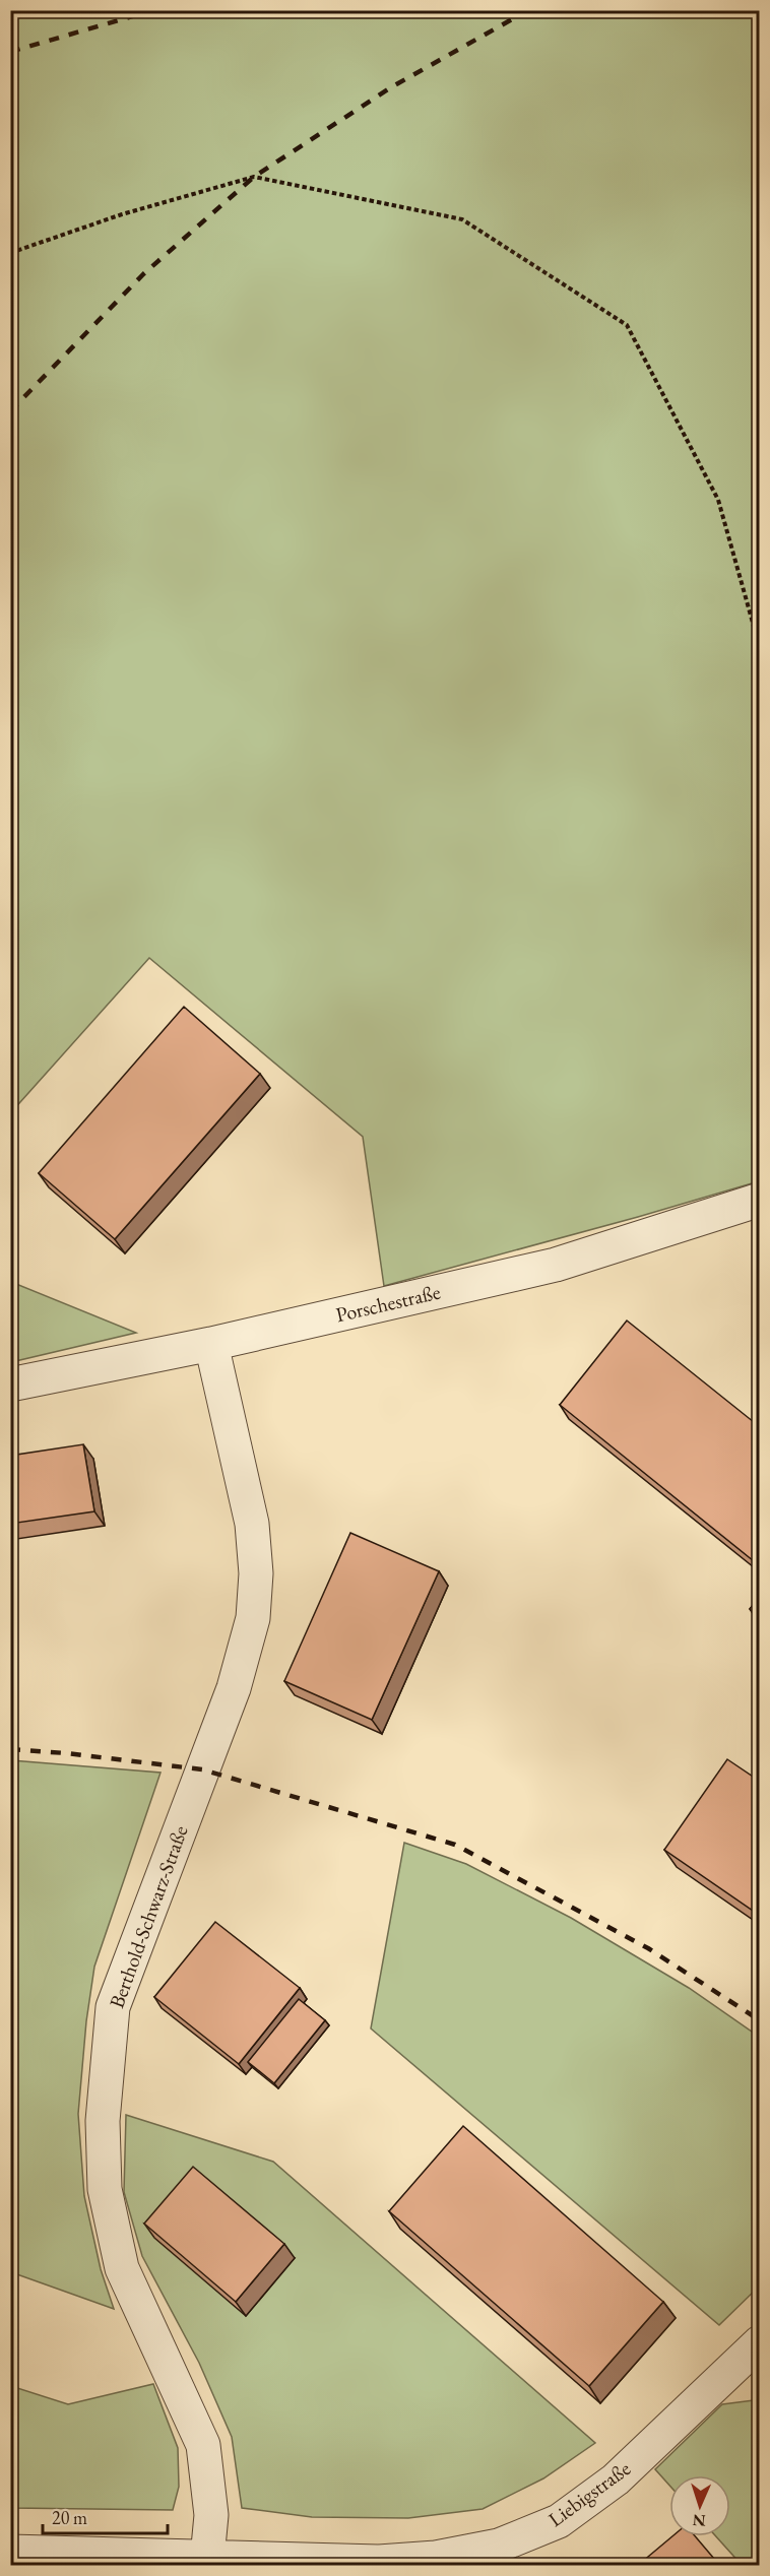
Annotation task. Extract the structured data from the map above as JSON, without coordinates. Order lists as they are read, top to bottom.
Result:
{
  "streets": {
    "street": ["Porschestraße", "Berthold-Schwarz-Straße", "Liebigstraße"]
  },
  "crossings": [
    ["Porschestraße", "Berthold-Schwarz-Straße"],
    ["Berthold-Schwarz-Straße", "Liebigstraße"]
  ],
  "scale_bar": "20 m",
  "north": "bottom"
}
